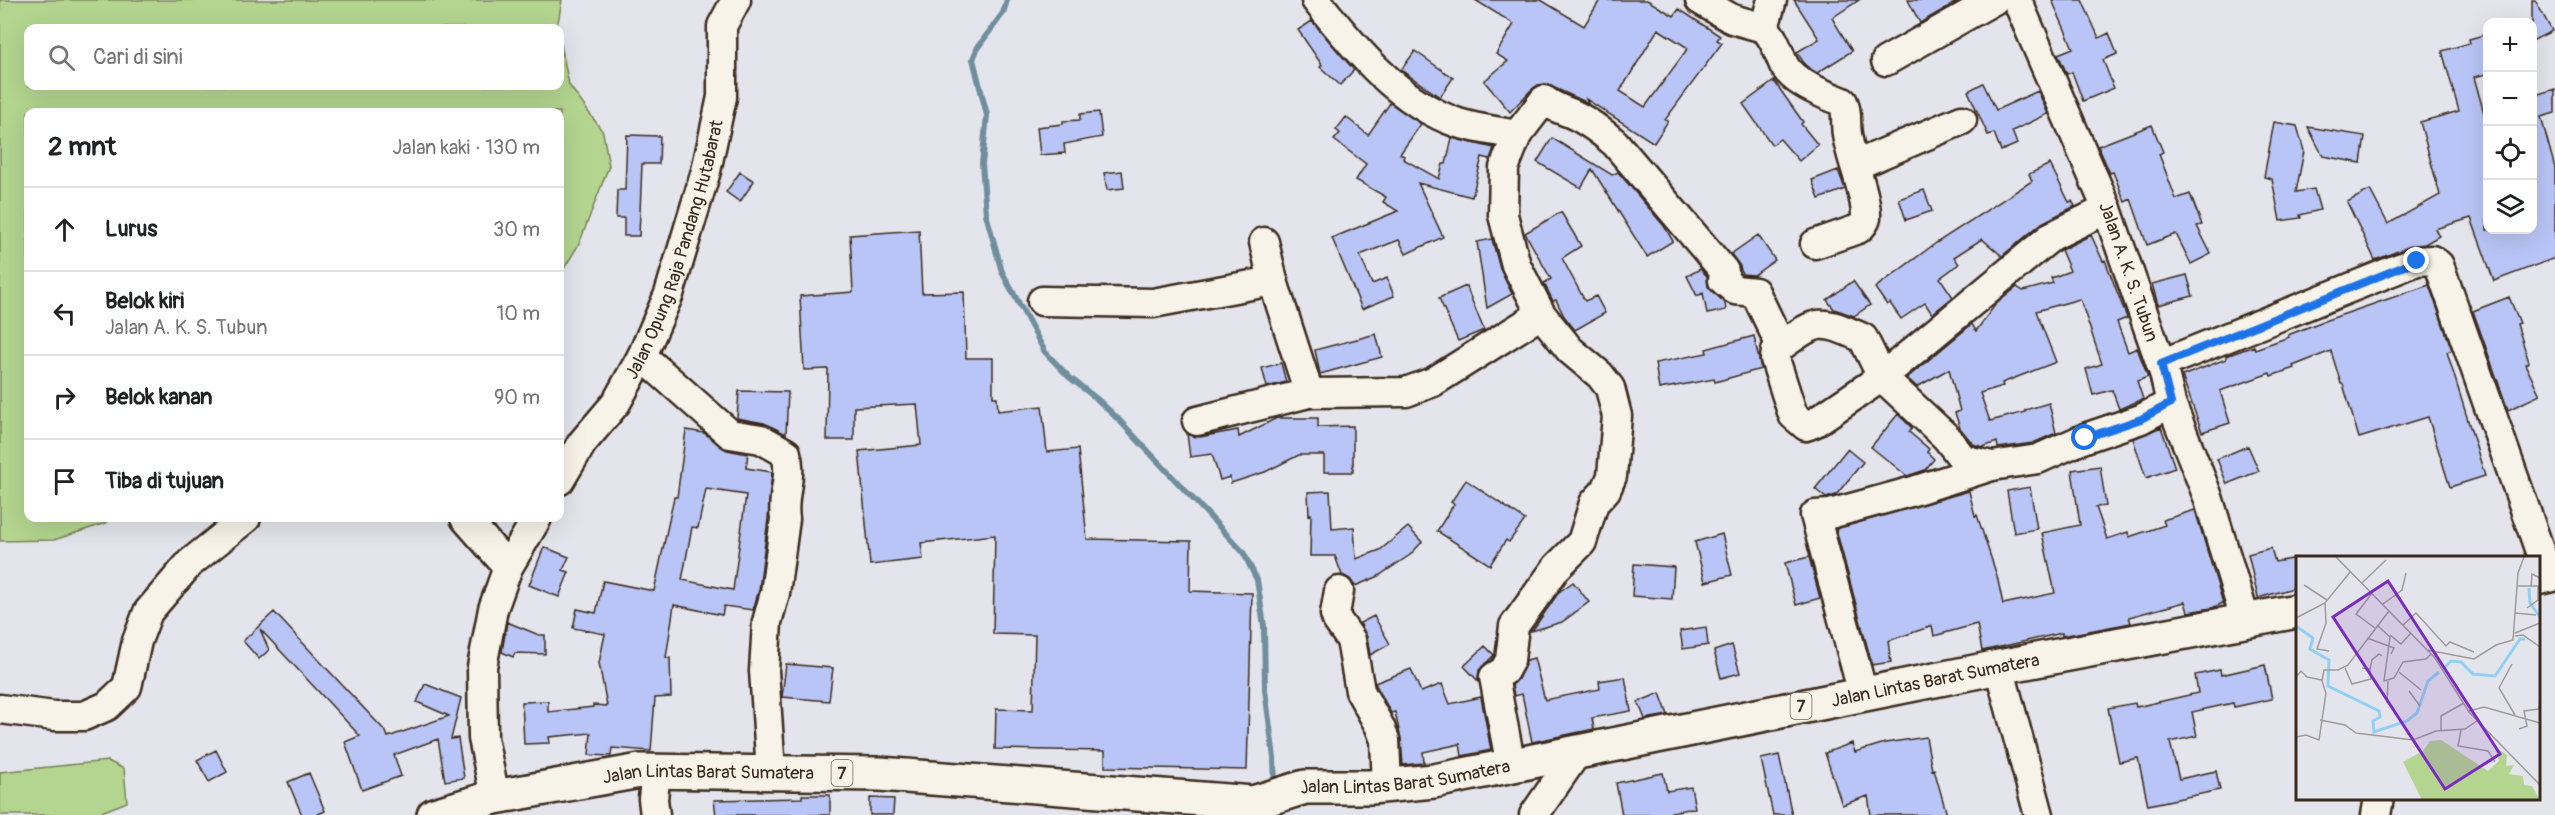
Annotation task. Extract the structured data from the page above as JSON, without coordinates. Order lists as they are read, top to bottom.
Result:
{
  "streets": {
    "highway": ["Jalan Lintas Barat Sumatera", "7"],
    "street": ["Jalan Opung Raja Pandang Hutabarat", "Jalan A. K. S. Tubun"]
  },
  "crossings": [
    ["Jalan A. K. S. Tubun", "Jalan Lintas Barat Sumatera"]
  ],
  "page": {
    "map_buttons": ["+", "−"],
    "search": "Cari di sini",
    "heading": ["2 mnt", "Jalan kaki · 130 m"],
    "list": [
      ["Lurus", "30 m"],
      ["Belok kiri", "Jalan A. K. S. Tubun", "10 m"],
      ["Belok kanan", "90 m"],
      "Tiba di tujuan"
    ]
  }
}
